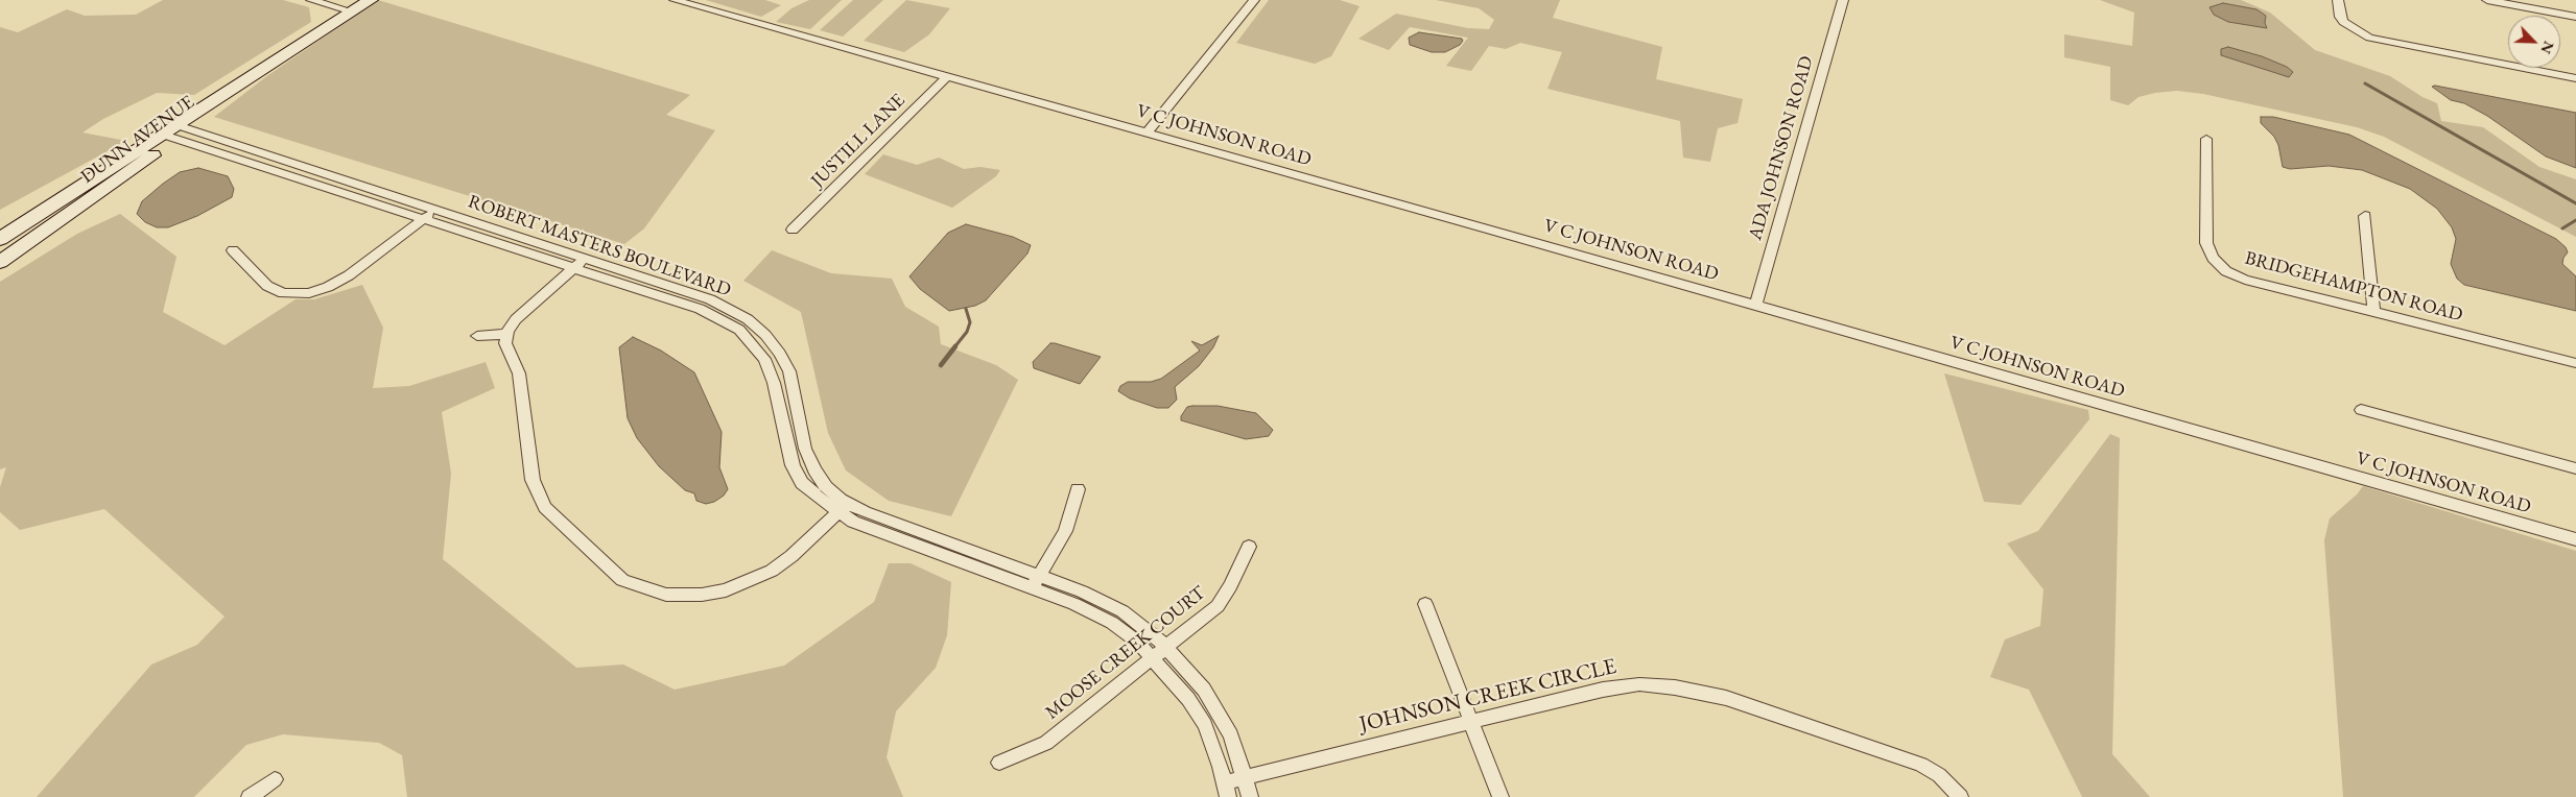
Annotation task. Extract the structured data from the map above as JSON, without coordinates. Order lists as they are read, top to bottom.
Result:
{
  "streets": {
    "main road": ["DUNN AVENUE"],
    "street": [
      "V C JOHNSON ROAD",
      "JUSTILL LANE",
      "ADA JOHNSON ROAD",
      "ROBERT MASTERS BOULEVARD",
      "BRIDGEHAMPTON ROAD",
      "MOOSE CREEK COURT",
      "JOHNSON CREEK CIRCLE"
    ]
  },
  "crossings": [
    ["V C JOHNSON ROAD", "JUSTILL LANE"],
    ["V C JOHNSON ROAD", "ADA JOHNSON ROAD"],
    ["DUNN AVENUE", "ROBERT MASTERS BOULEVARD"],
    ["ROBERT MASTERS BOULEVARD", "MOOSE CREEK COURT"],
    ["ROBERT MASTERS BOULEVARD", "JOHNSON CREEK CIRCLE"]
  ],
  "north": "bottom right"
}
